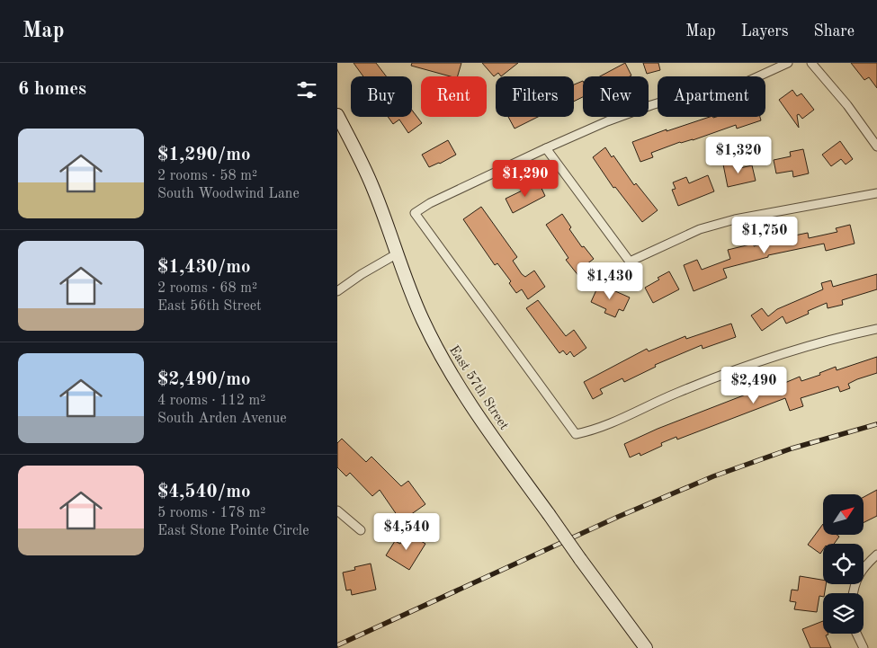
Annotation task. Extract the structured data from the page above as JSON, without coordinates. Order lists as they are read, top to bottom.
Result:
{
  "streets": {
    "main road": ["East 57th Street"]
  },
  "north": "top right",
  "page": {
    "header": "Map",
    "nav": ["Map", "Layers", "Share"],
    "heading": "6 homes",
    "chip": [
      "Buy",
      "Rent",
      "Filters",
      "New",
      "Apartment"
    ],
    "list": [
      {
        "name": "$1,290/mo",
        "note": "2 rooms · 58 m² · South Woodwind Lane"
      },
      {
        "name": "$1,430/mo",
        "note": "2 rooms · 68 m² · East 56th Street"
      },
      {
        "name": "$2,490/mo",
        "note": "4 rooms · 112 m² · South Arden Avenue"
      },
      {
        "name": "$4,540/mo",
        "note": "5 rooms · 178 m² · East Stone Pointe Circle"
      }
    ],
    "price": [
      "$1,320",
      "$1,290",
      "$1,750",
      "$1,430",
      "$2,490",
      "$4,540"
    ]
  }
}
